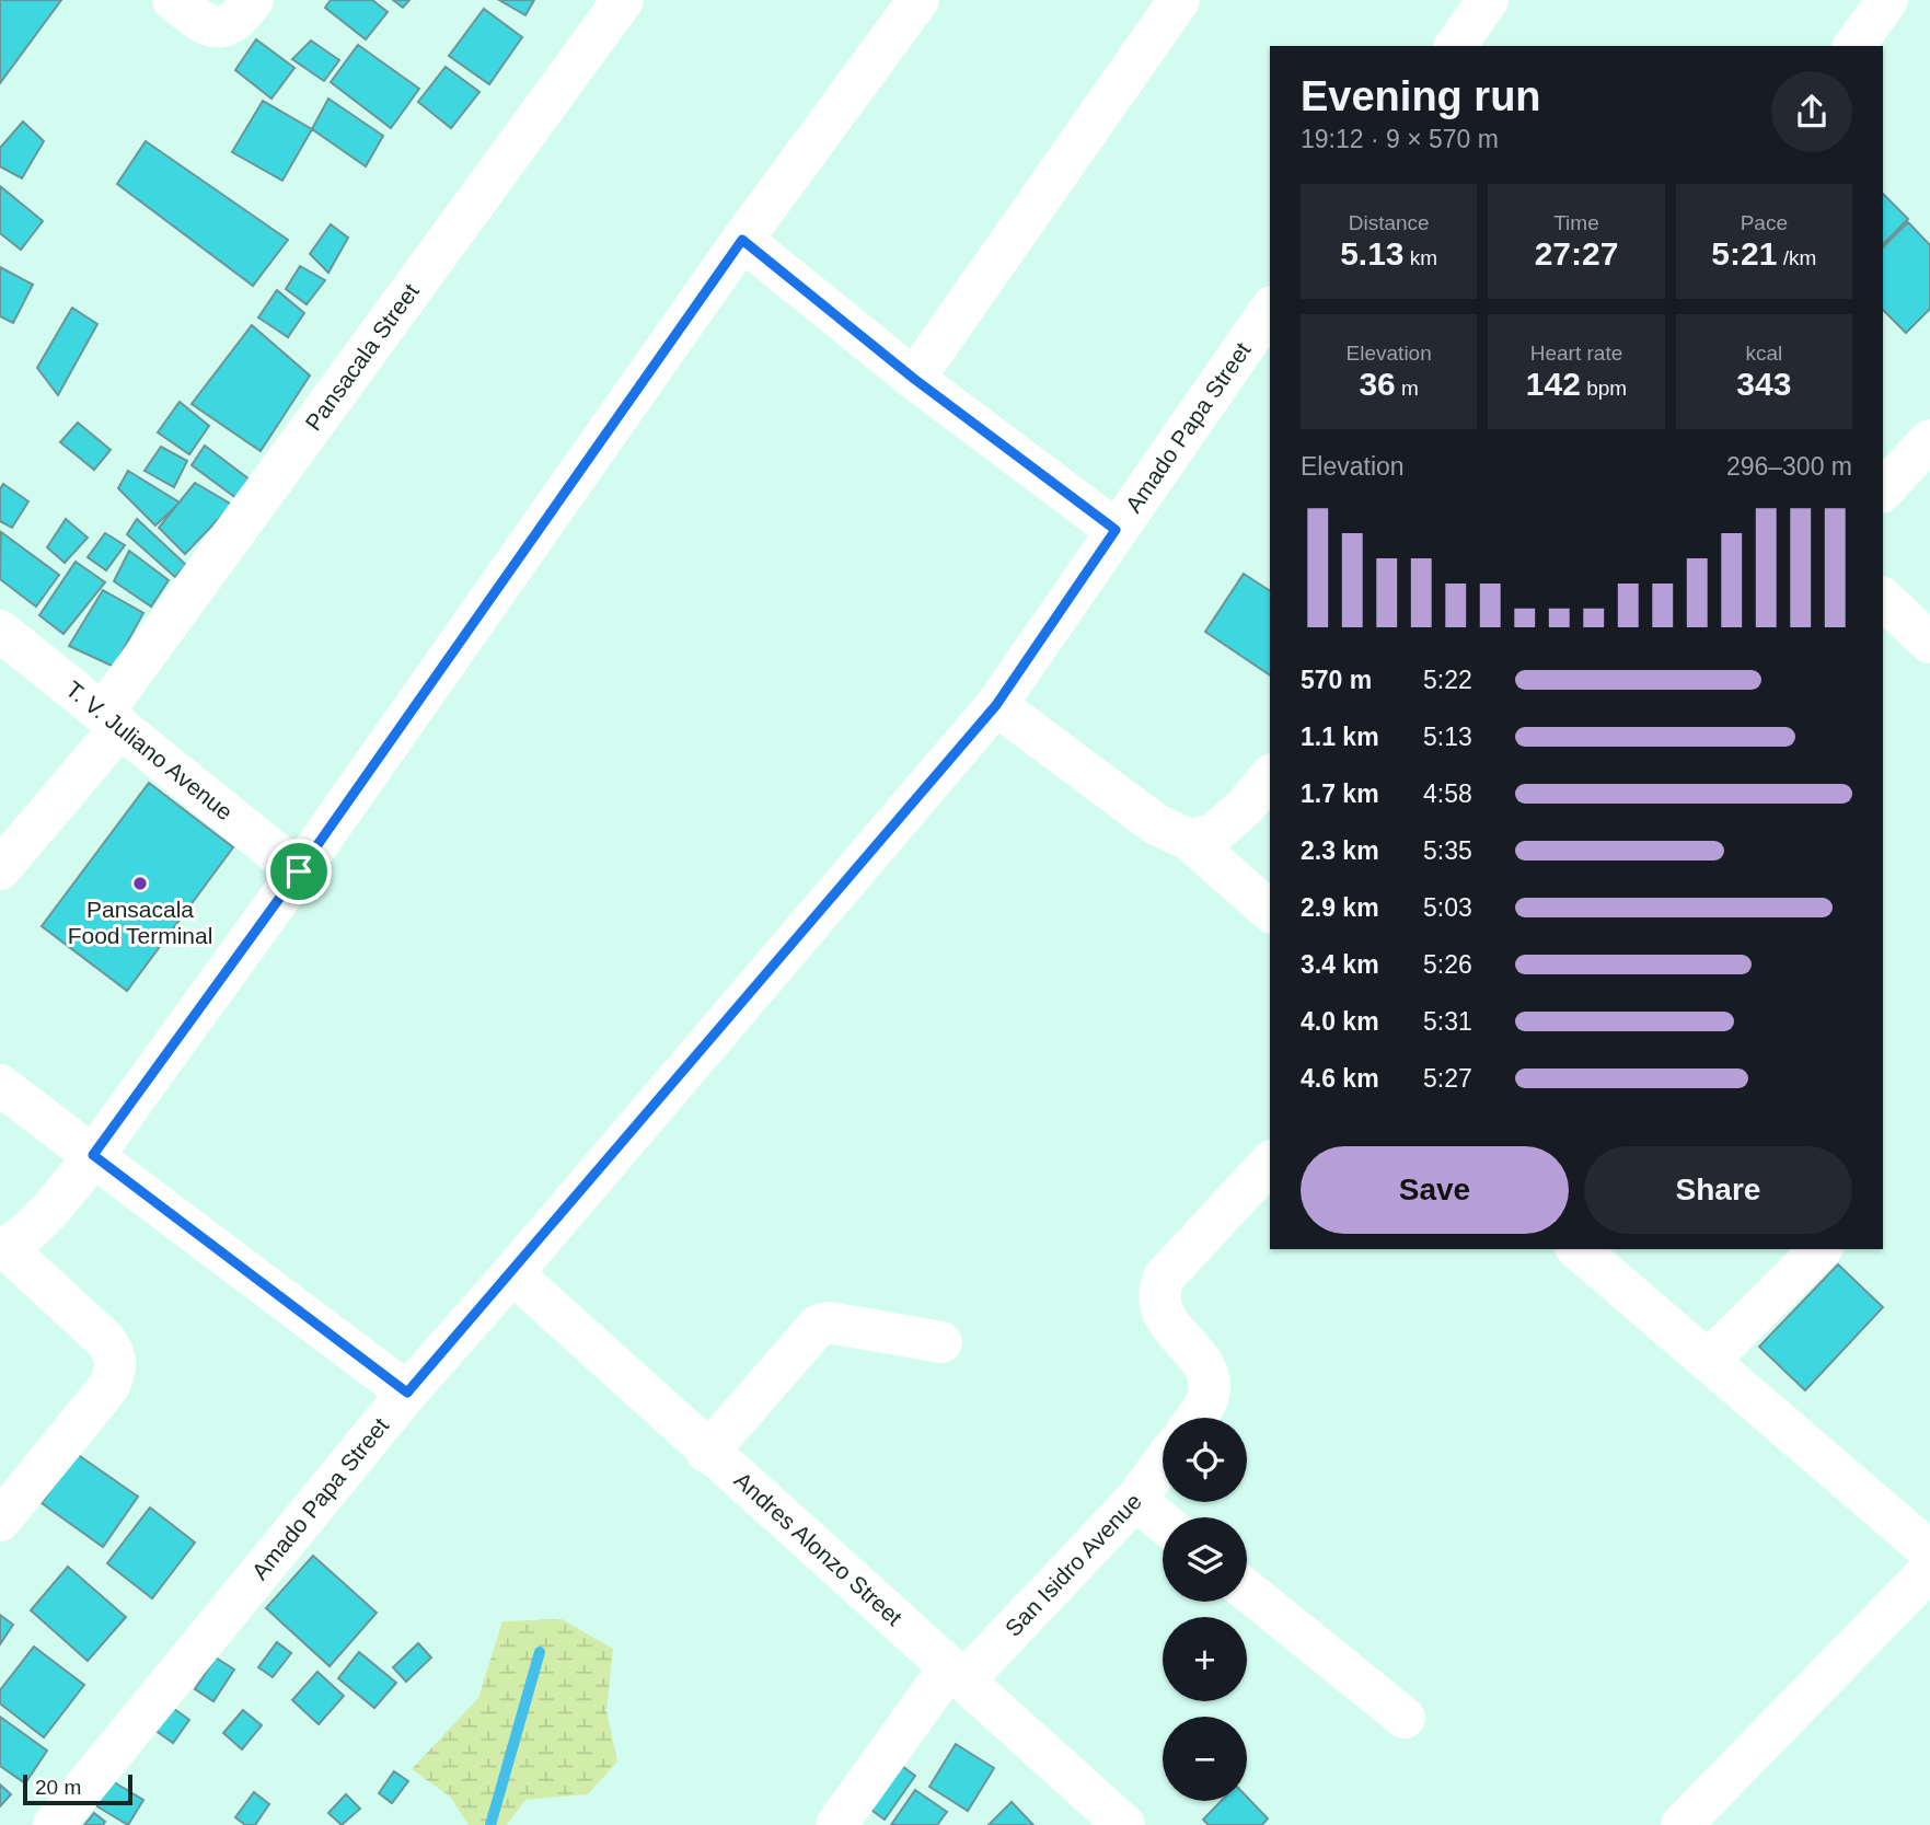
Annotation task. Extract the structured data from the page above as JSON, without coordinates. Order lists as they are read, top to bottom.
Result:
{
  "streets": {
    "street": [
      "Pansacala Street",
      "Amado Papa Street",
      "T. V. Juliano Avenue",
      "Andres Alonzo Street",
      "San Isidro Avenue"
    ]
  },
  "crossings": [
    ["Pansacala Street", "T. V. Juliano Avenue"],
    ["Amado Papa Street", "Andres Alonzo Street"],
    ["Andres Alonzo Street", "San Isidro Avenue"]
  ],
  "places": ["Pansacala Food Terminal"],
  "scale_bar": "20 m",
  "page": {
    "heading": ["Evening run", "19:12 · 9 × 570 m"],
    "stats": [
      ["Distance", "5.13 km"],
      ["Time", "27:27"],
      ["Pace", "5:21 /km"],
      ["Elevation", "36 m"],
      ["Heart rate", "142 bpm"],
      ["kcal", "343"]
    ],
    "chart": ["Elevation", "296–300 m"],
    "list": [
      {
        "name": "570 m",
        "note": "5:22"
      },
      {
        "name": "1.1 km",
        "note": "5:13"
      },
      {
        "name": "1.7 km",
        "note": "4:58"
      },
      {
        "name": "2.3 km",
        "note": "5:35"
      },
      {
        "name": "2.9 km",
        "note": "5:03"
      },
      {
        "name": "3.4 km",
        "note": "5:26"
      },
      {
        "name": "4.0 km",
        "note": "5:31"
      },
      {
        "name": "4.6 km",
        "note": "5:27"
      }
    ],
    "buttons": ["Save", "Share"],
    "map_buttons": ["+", "−"],
    "scale": "20 m"
  }
}
